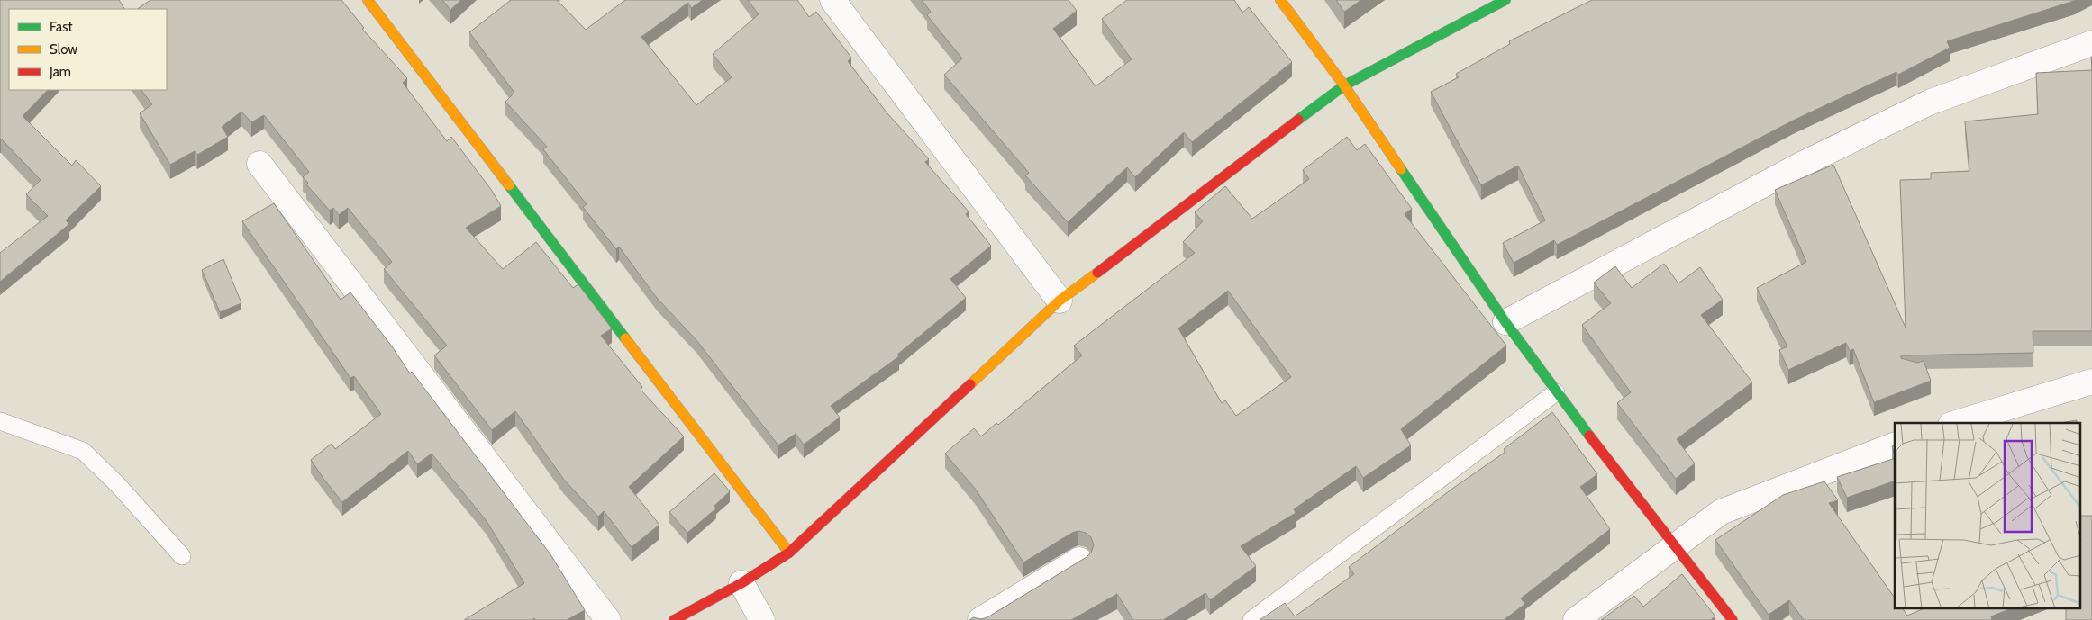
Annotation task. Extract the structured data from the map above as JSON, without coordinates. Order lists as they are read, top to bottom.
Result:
{
  "legend": ["Fast", "Slow", "Jam"]
}
